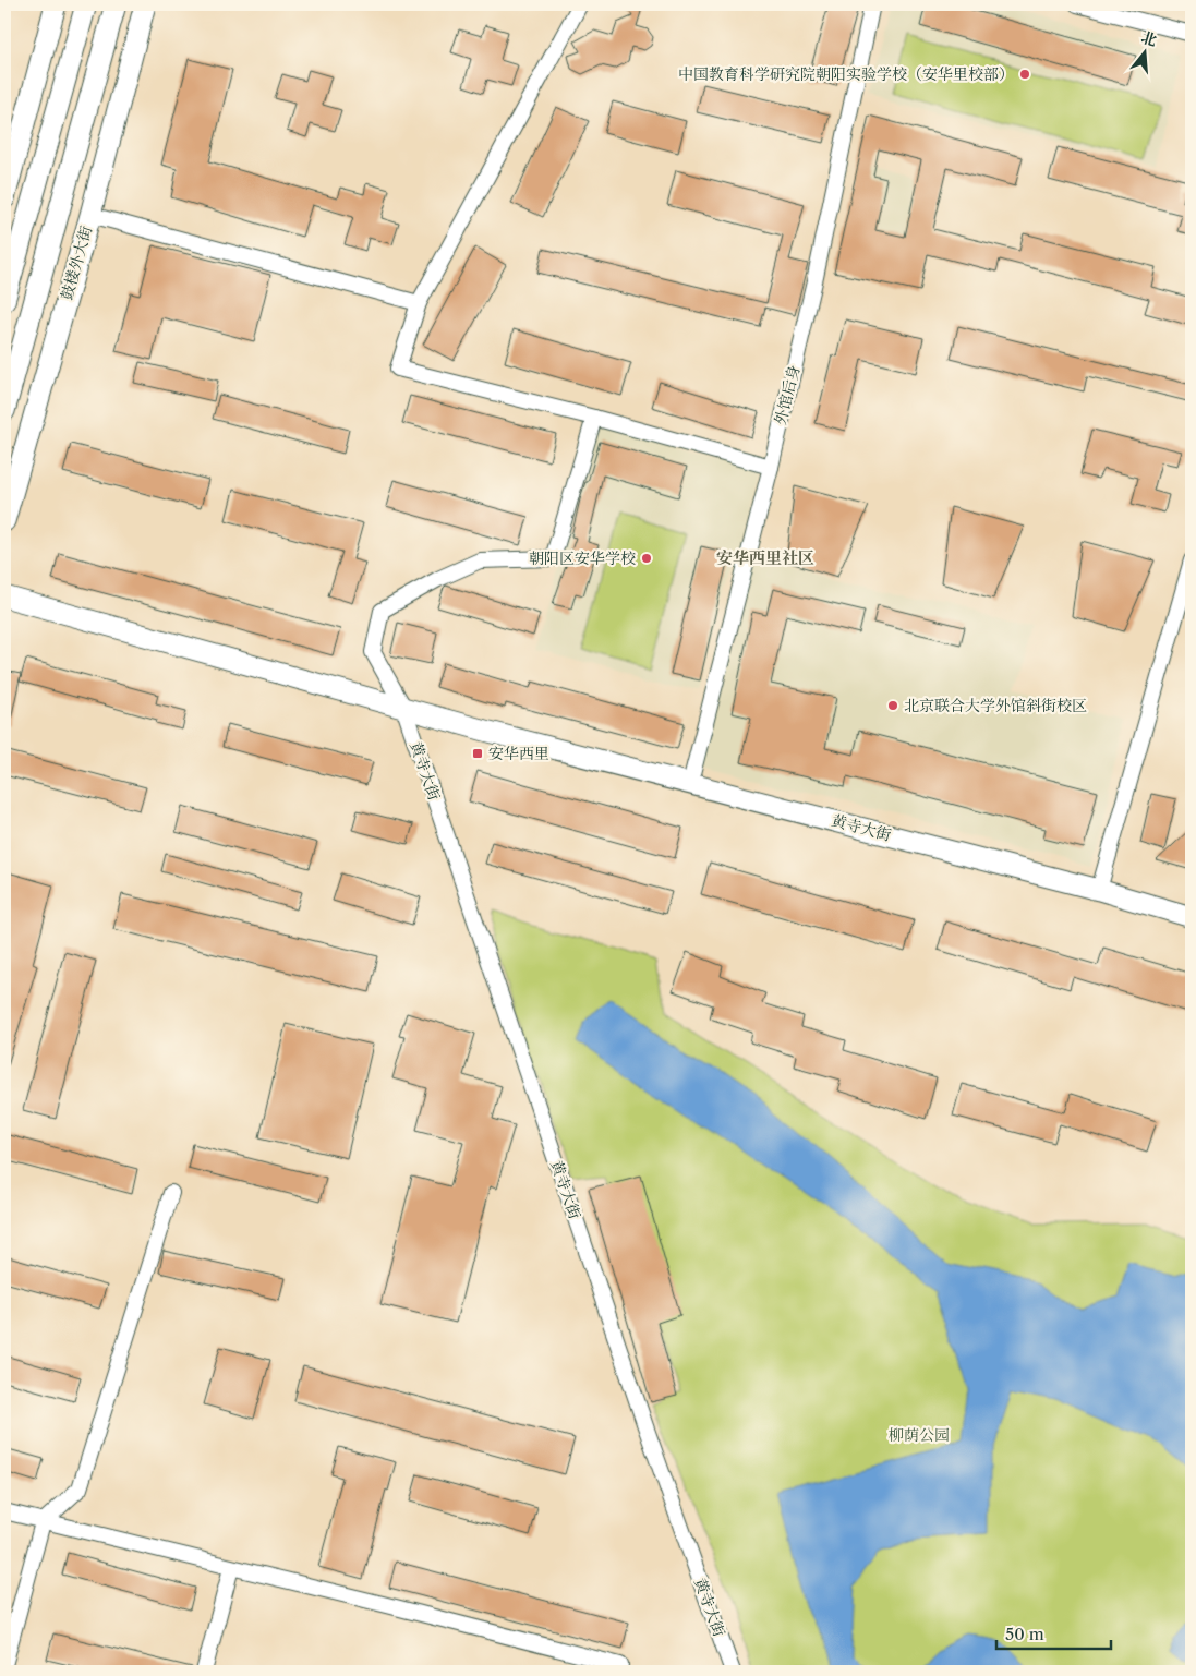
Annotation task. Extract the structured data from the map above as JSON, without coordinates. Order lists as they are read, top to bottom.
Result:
{
  "streets": {
    "street": ["鼓楼外大街", "外馆后身", "黄寺大街"]
  },
  "crossings": [
    ["外馆后身", "黄寺大街"]
  ],
  "districts": ["安华西里社区"],
  "parks": ["柳荫公园"],
  "places": {
    "other": ["中国教育科学研究院朝阳实验学校（安华里校部）", "朝阳区安华学校", "北京联合大学外馆斜街校区"],
    "transit": ["安华西里"]
  },
  "scale_bar": "50 m",
  "north": "top"
}
